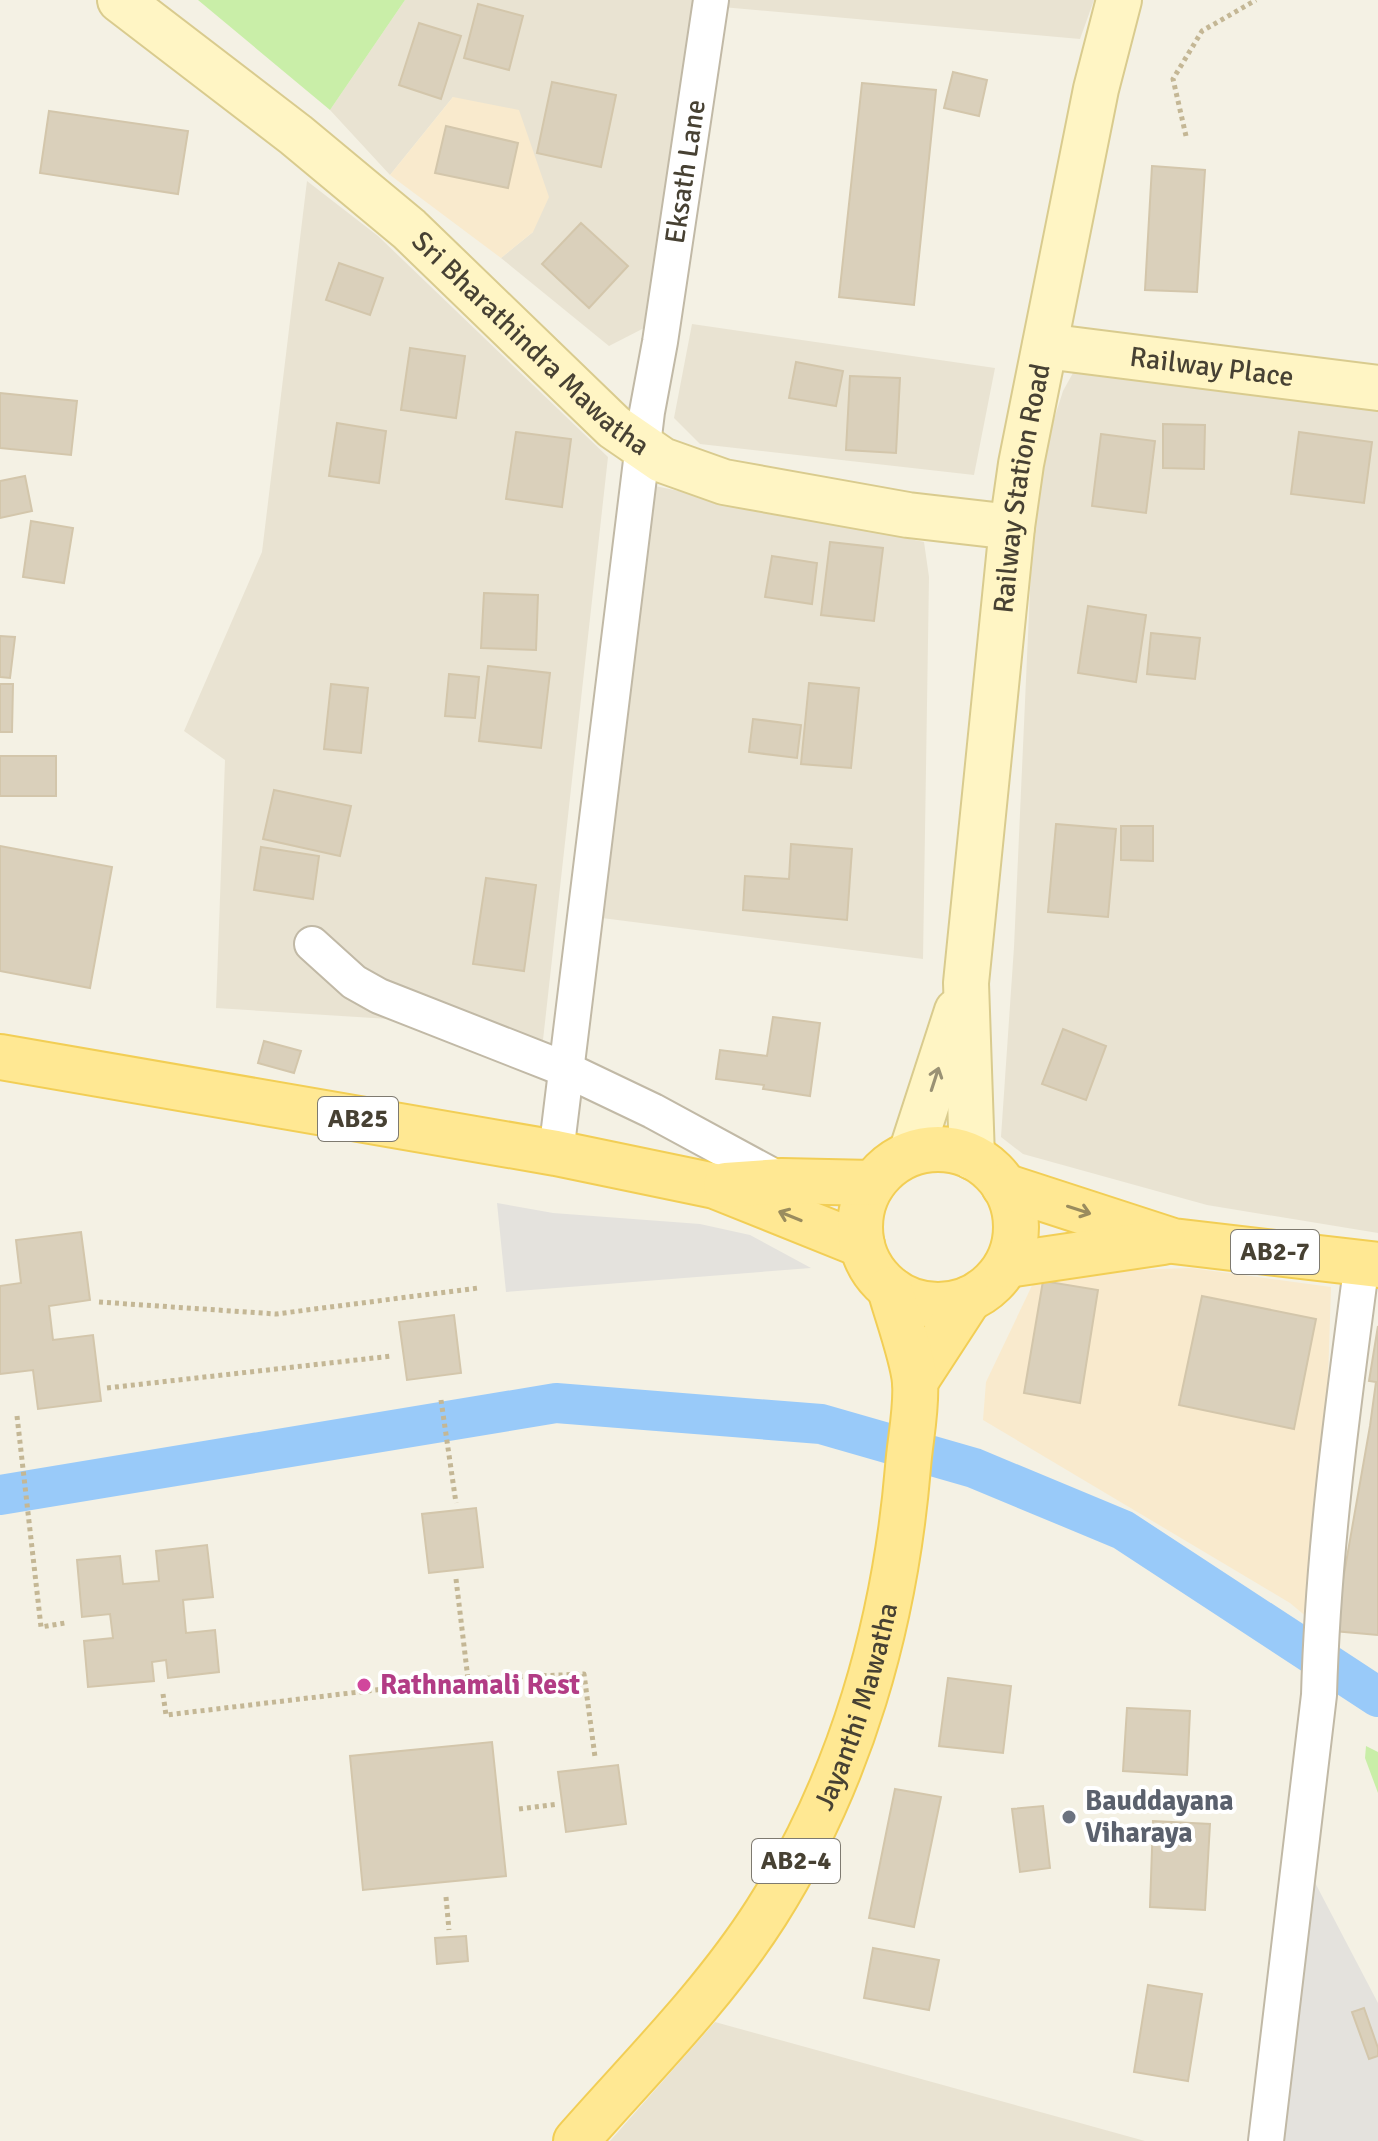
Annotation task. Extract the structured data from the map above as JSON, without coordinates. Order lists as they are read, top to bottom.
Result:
{
  "streets": {
    "main road": [
      "Sri Bharathindra Mawatha",
      "Railway Place",
      "Railway Station Road",
      "AB25",
      "AB2-7",
      "Jayanthi Mawatha",
      "AB2-4"
    ],
    "street": ["Eksath Lane"]
  },
  "crossings": [
    ["Eksath Lane", "Sri Bharathindra Mawatha"],
    ["Eksath Lane", "AB25"],
    ["Sri Bharathindra Mawatha", "Railway Station Road"],
    ["Railway Place", "Railway Station Road"],
    ["Railway Station Road", "AB25"],
    ["Railway Station Road", "AB2-7"],
    ["Railway Station Road", "Jayanthi Mawatha"],
    ["AB25", "AB2-7"],
    ["AB25", "Jayanthi Mawatha"],
    ["AB2-7", "Jayanthi Mawatha"]
  ],
  "places": ["Rathnamali Rest", "Bauddayana Viharaya"]
}
